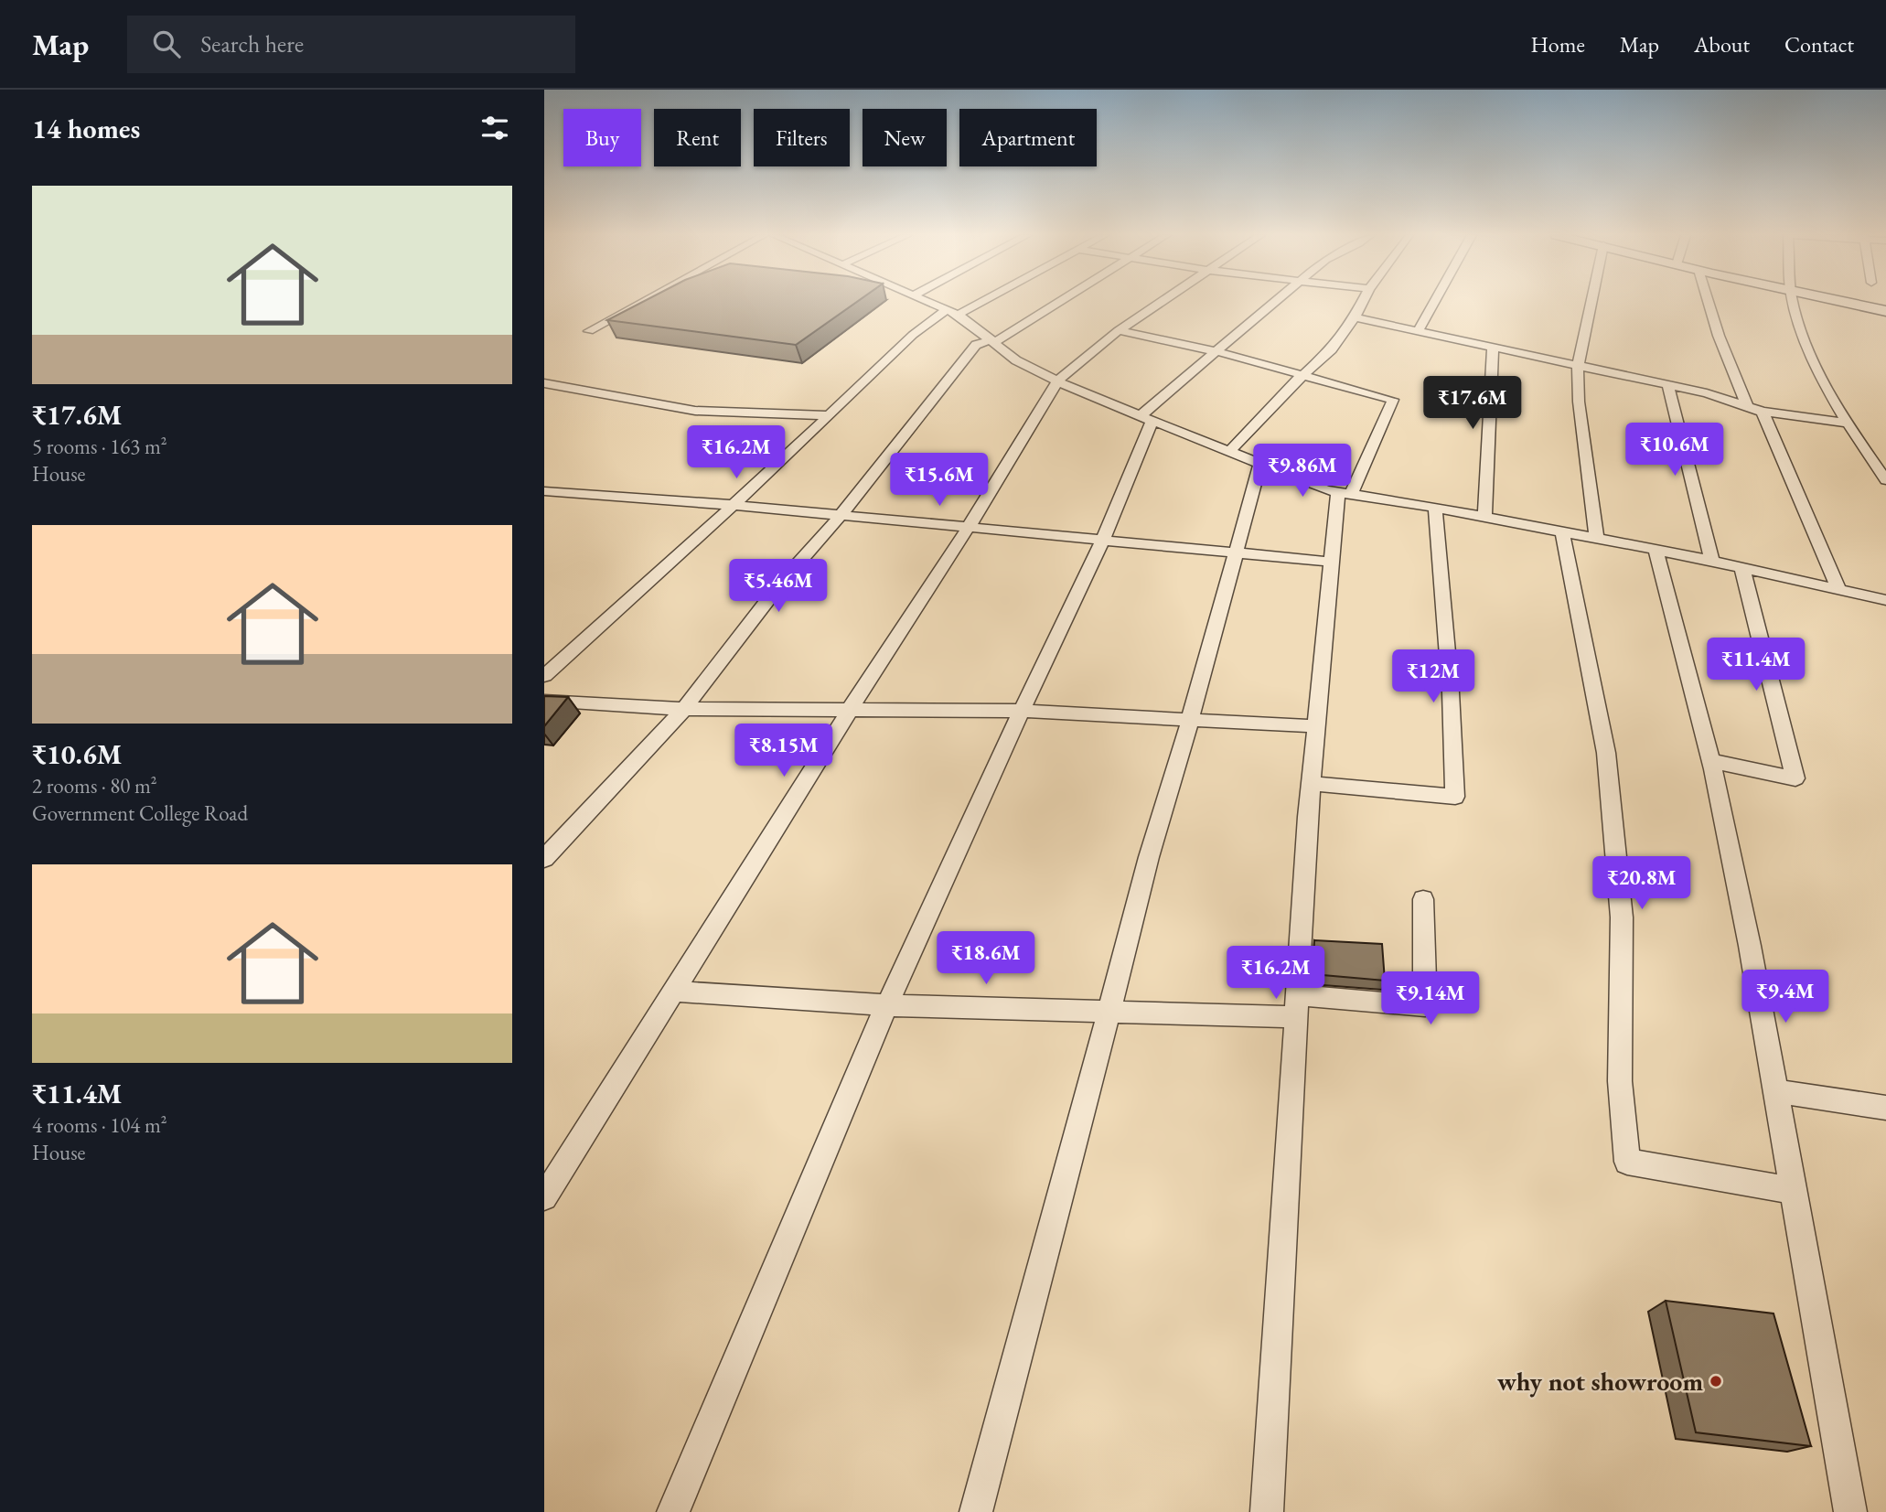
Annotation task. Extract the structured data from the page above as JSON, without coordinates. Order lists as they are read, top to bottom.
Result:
{
  "places": ["why not showroom"],
  "page": {
    "header": "Map",
    "search": "Search here",
    "nav": [
      "Home",
      "Map",
      "About",
      "Contact"
    ],
    "heading": "14 homes",
    "chip": [
      "Buy",
      "Rent",
      "Filters",
      "New",
      "Apartment"
    ],
    "list": [
      {
        "name": "₹17.6M",
        "note": "5 rooms · 163 m² · House"
      },
      {
        "name": "₹10.6M",
        "note": "2 rooms · 80 m² · Government College Road"
      },
      {
        "name": "₹11.4M",
        "note": "4 rooms · 104 m² · House"
      }
    ],
    "price": [
      "₹17.6M",
      "₹10.6M",
      "₹16.2M",
      "₹9.86M",
      "₹15.6M",
      "₹5.46M",
      "₹11.4M",
      "₹12M",
      "₹8.15M",
      "₹20.8M",
      "₹18.6M",
      "₹16.2M",
      "₹9.4M",
      "₹9.14M"
    ]
  }
}
